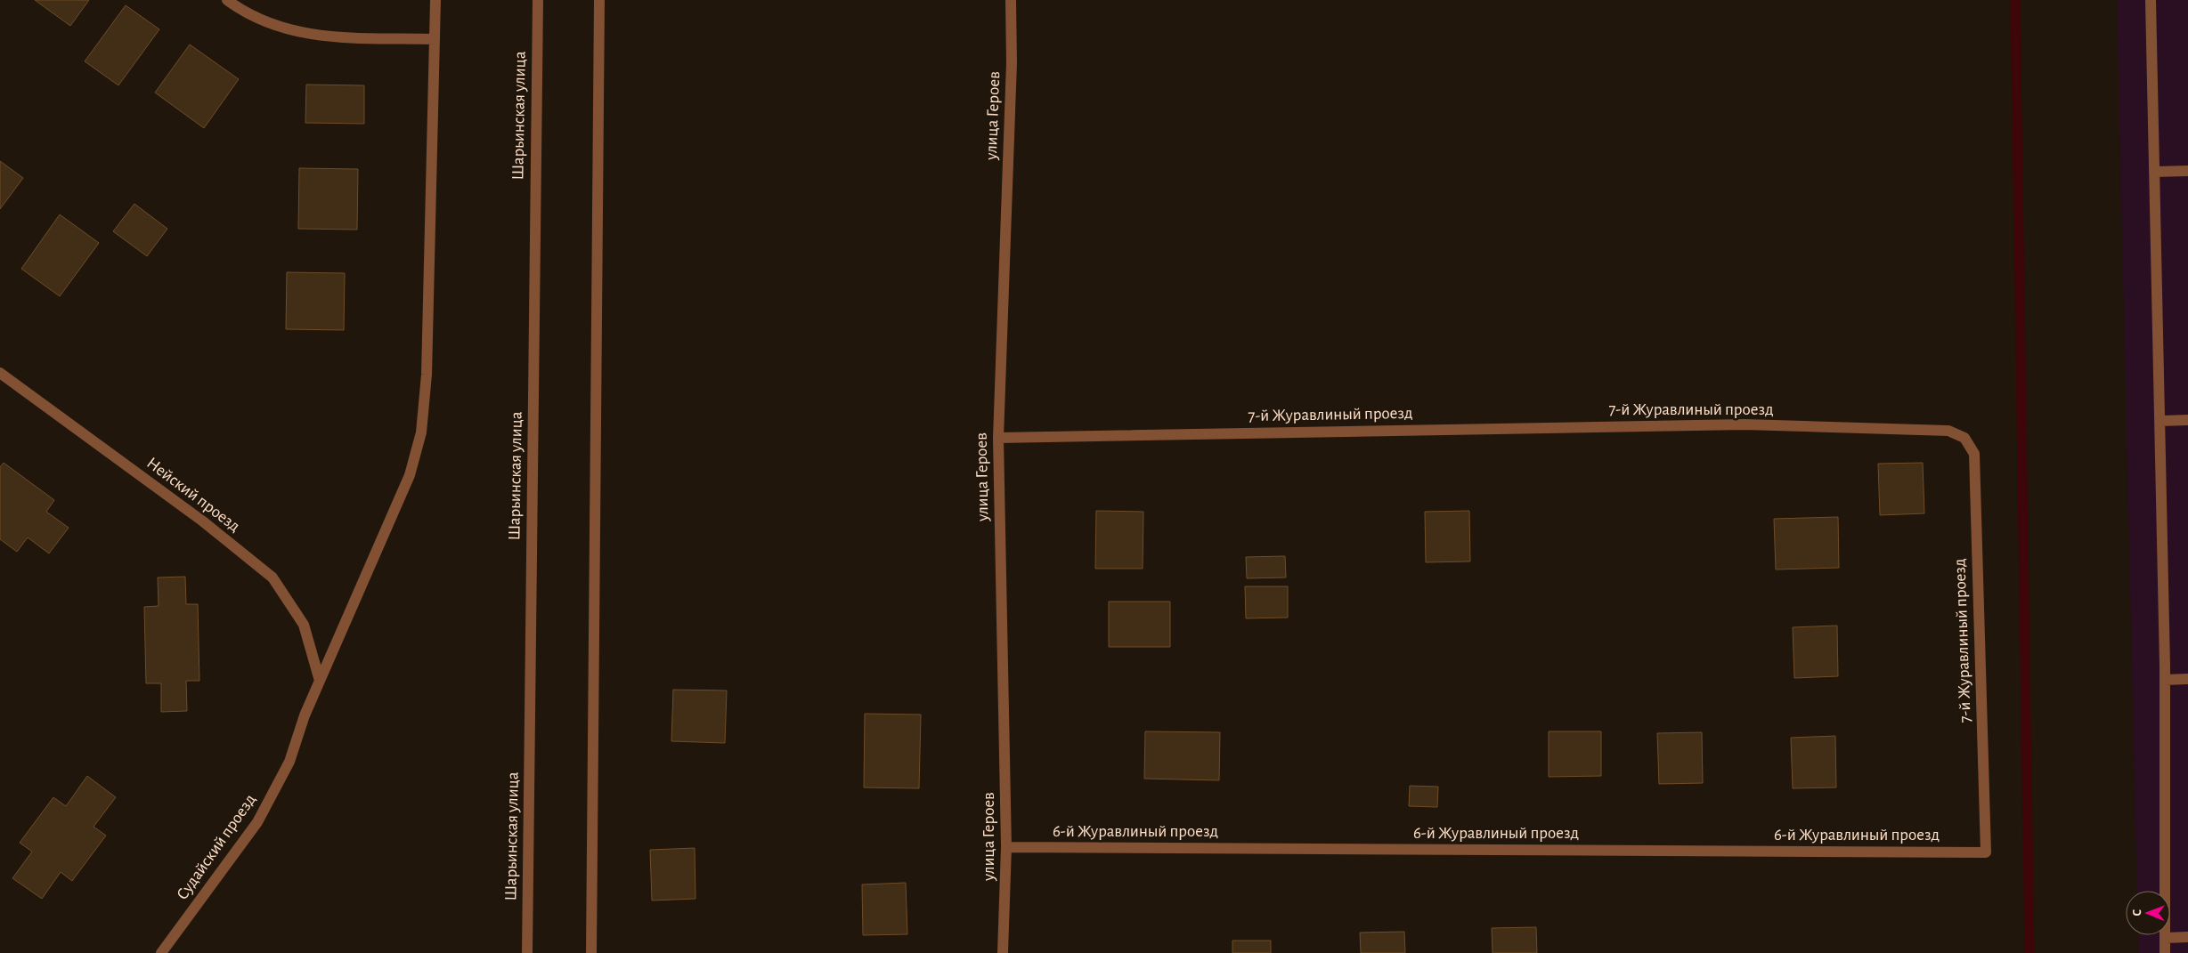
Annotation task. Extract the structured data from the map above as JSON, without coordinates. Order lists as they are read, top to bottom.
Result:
{
  "streets": {
    "street": [
      "Шарьинская улица",
      "улица Героев",
      "7-й Журавлиный проезд",
      "Нейский проезд",
      "6-й Журавлиный проезд",
      "Судайский проезд"
    ]
  },
  "crossings": [
    ["улица Героев", "7-й Журавлиный проезд"],
    ["улица Героев", "6-й Журавлиный проезд"],
    ["7-й Журавлиный проезд", "6-й Журавлиный проезд"],
    ["Нейский проезд", "Судайский проезд"]
  ],
  "north": "left"
}
